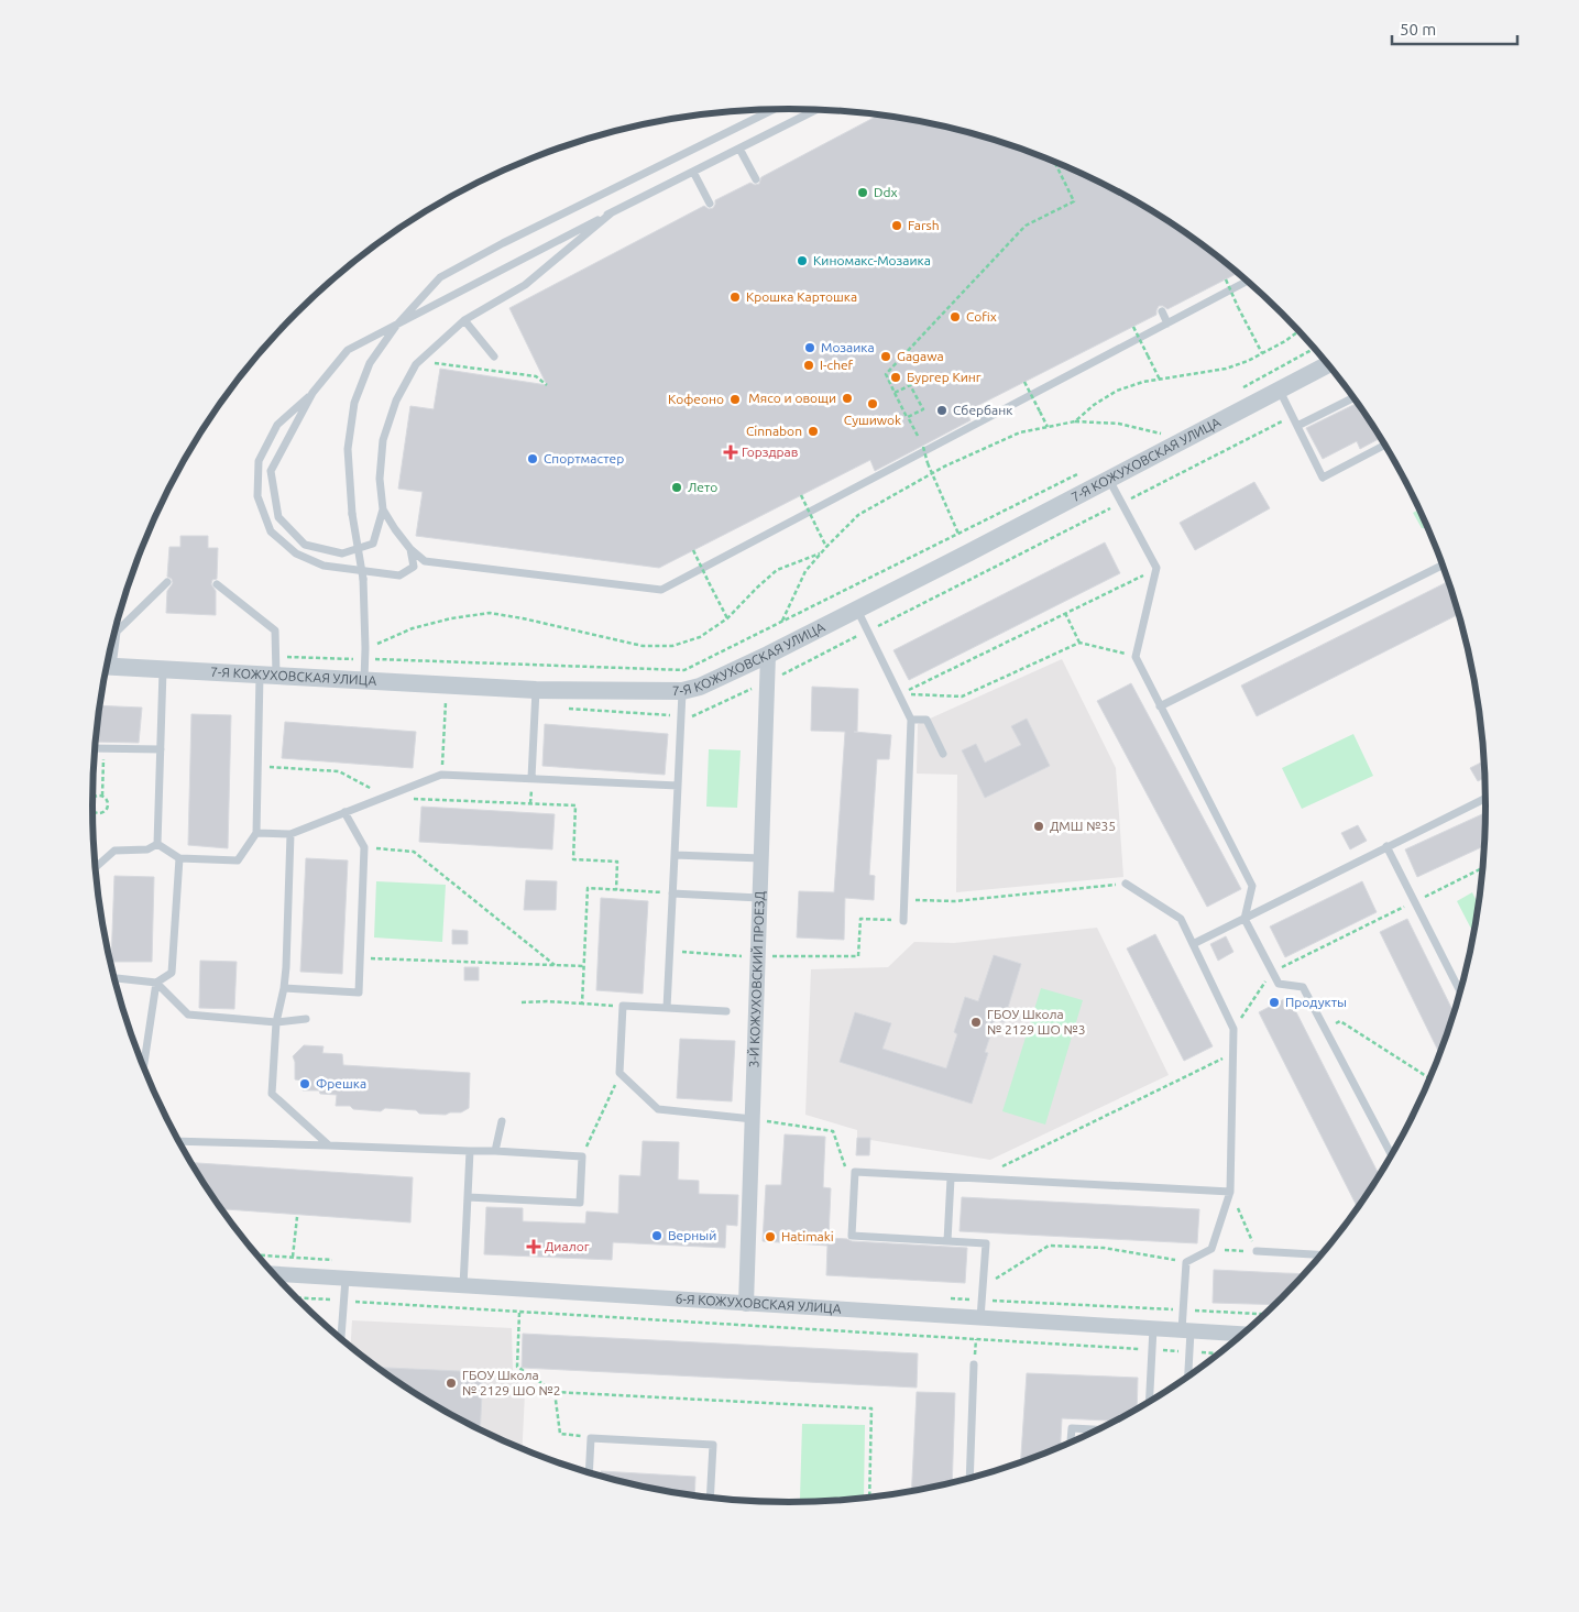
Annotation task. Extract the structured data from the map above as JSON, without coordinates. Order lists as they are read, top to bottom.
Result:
{
  "streets": {
    "street": ["7-Я КОЖУХОВСКАЯ УЛИЦА", "3-Й КОЖУХОВСКИЙ ПРОЕЗД", "6-Я КОЖУХОВСКАЯ УЛИЦА"]
  },
  "crossings": [
    ["7-Я КОЖУХОВСКАЯ УЛИЦА", "3-Й КОЖУХОВСКИЙ ПРОЕЗД"],
    ["3-Й КОЖУХОВСКИЙ ПРОЕЗД", "6-Я КОЖУХОВСКАЯ УЛИЦА"]
  ],
  "places": {
    "other": [
      "Ddx",
      "Farsh",
      "Киномакс-Мозаика",
      "Крошка Картошка",
      "Cofix",
      "Мозаика",
      "Gagawa",
      "I-chef",
      "Бургер Кинг",
      "Мясо и овощи",
      "Кофеоно",
      "Сушиwok",
      "Сбербанк",
      "Cinnabon",
      "Спортмастер",
      "Лето",
      "ДМШ №35",
      "Продукты",
      "ГБОУ Школа № 2129 ШО №3",
      "Фрешка",
      "Верный",
      "Hatimaki",
      "ГБОУ Школа № 2129 ШО №2"
    ],
    "health": ["Горздрав", "Диалог"]
  },
  "scale_bar": "50 m"
}
